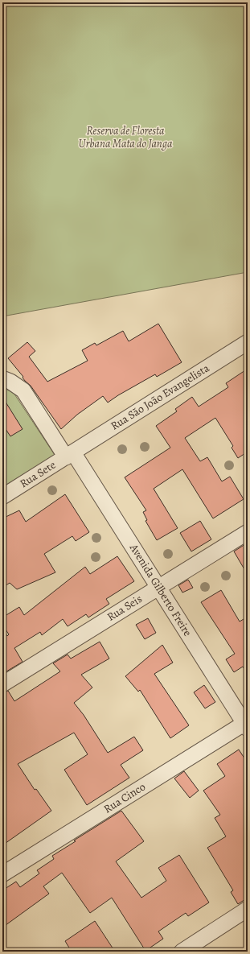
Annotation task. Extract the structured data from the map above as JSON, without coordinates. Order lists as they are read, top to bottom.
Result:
{
  "streets": {
    "street": [
      "Rua São João Evangelista",
      "Rua Sete",
      "Avenida Gilberto Freire",
      "Rua Seis",
      "Rua Cinco"
    ]
  },
  "crossings": [
    ["Rua São João Evangelista", "Rua Sete"],
    ["Rua São João Evangelista", "Avenida Gilberto Freire"],
    ["Rua Sete", "Avenida Gilberto Freire"],
    ["Avenida Gilberto Freire", "Rua Seis"],
    ["Avenida Gilberto Freire", "Rua Cinco"]
  ],
  "parks": ["Reserva de Floresta Urbana Mata do Janga"]
}
